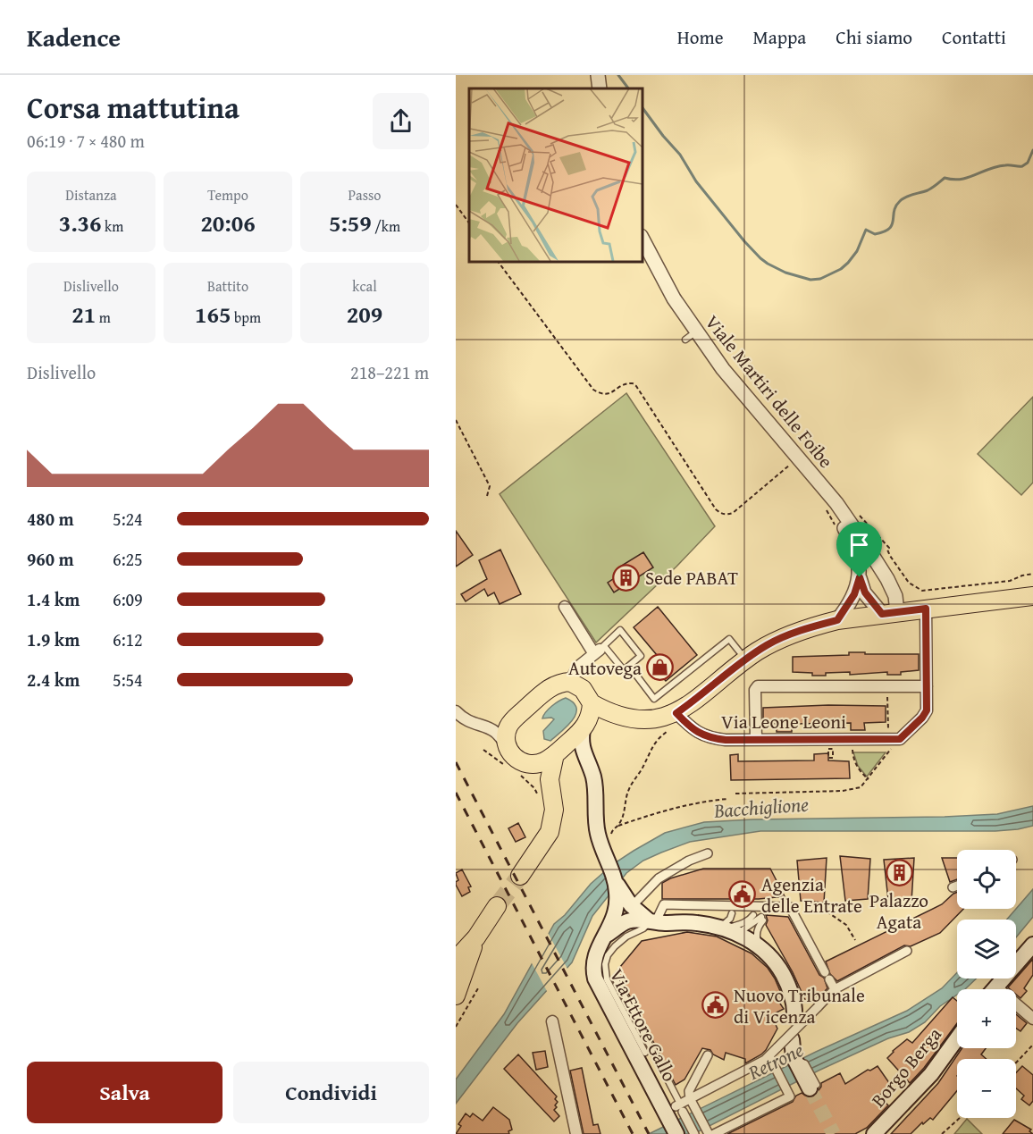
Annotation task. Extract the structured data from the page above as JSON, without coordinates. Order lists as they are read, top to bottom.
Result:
{
  "streets": {
    "main road": ["Via Ettore Gallo", "Borgo Berga"],
    "street": ["Viale Martiri delle Foibe", "Via Leone Leoni"]
  },
  "water": ["Bacchiglione", "Retrone"],
  "places": {
    "building": ["Sede PABAT", "Palazzo Agata"],
    "shop": ["Autovega"],
    "public building": ["Agenzia delle Entrate", "Nuovo Tribunale di Vicenza"]
  },
  "page": {
    "header": "Kadence",
    "nav": [
      "Home",
      "Mappa",
      "Chi siamo",
      "Contatti"
    ],
    "heading": ["Corsa mattutina", "06:19 · 7 × 480 m"],
    "stats": [
      ["Distanza", "3.36 km"],
      ["Tempo", "20:06"],
      ["Passo", "5:59 /km"],
      ["Dislivello", "21 m"],
      ["Battito", "165 bpm"],
      ["kcal", "209"]
    ],
    "chart": ["Dislivello", "218–221 m"],
    "list": [
      {
        "name": "480 m",
        "note": "5:24"
      },
      {
        "name": "960 m",
        "note": "6:25"
      },
      {
        "name": "1.4 km",
        "note": "6:09"
      },
      {
        "name": "1.9 km",
        "note": "6:12"
      },
      {
        "name": "2.4 km",
        "note": "5:54"
      }
    ],
    "map_buttons": ["+", "−"],
    "buttons": ["Salva", "Condividi"]
  }
}
